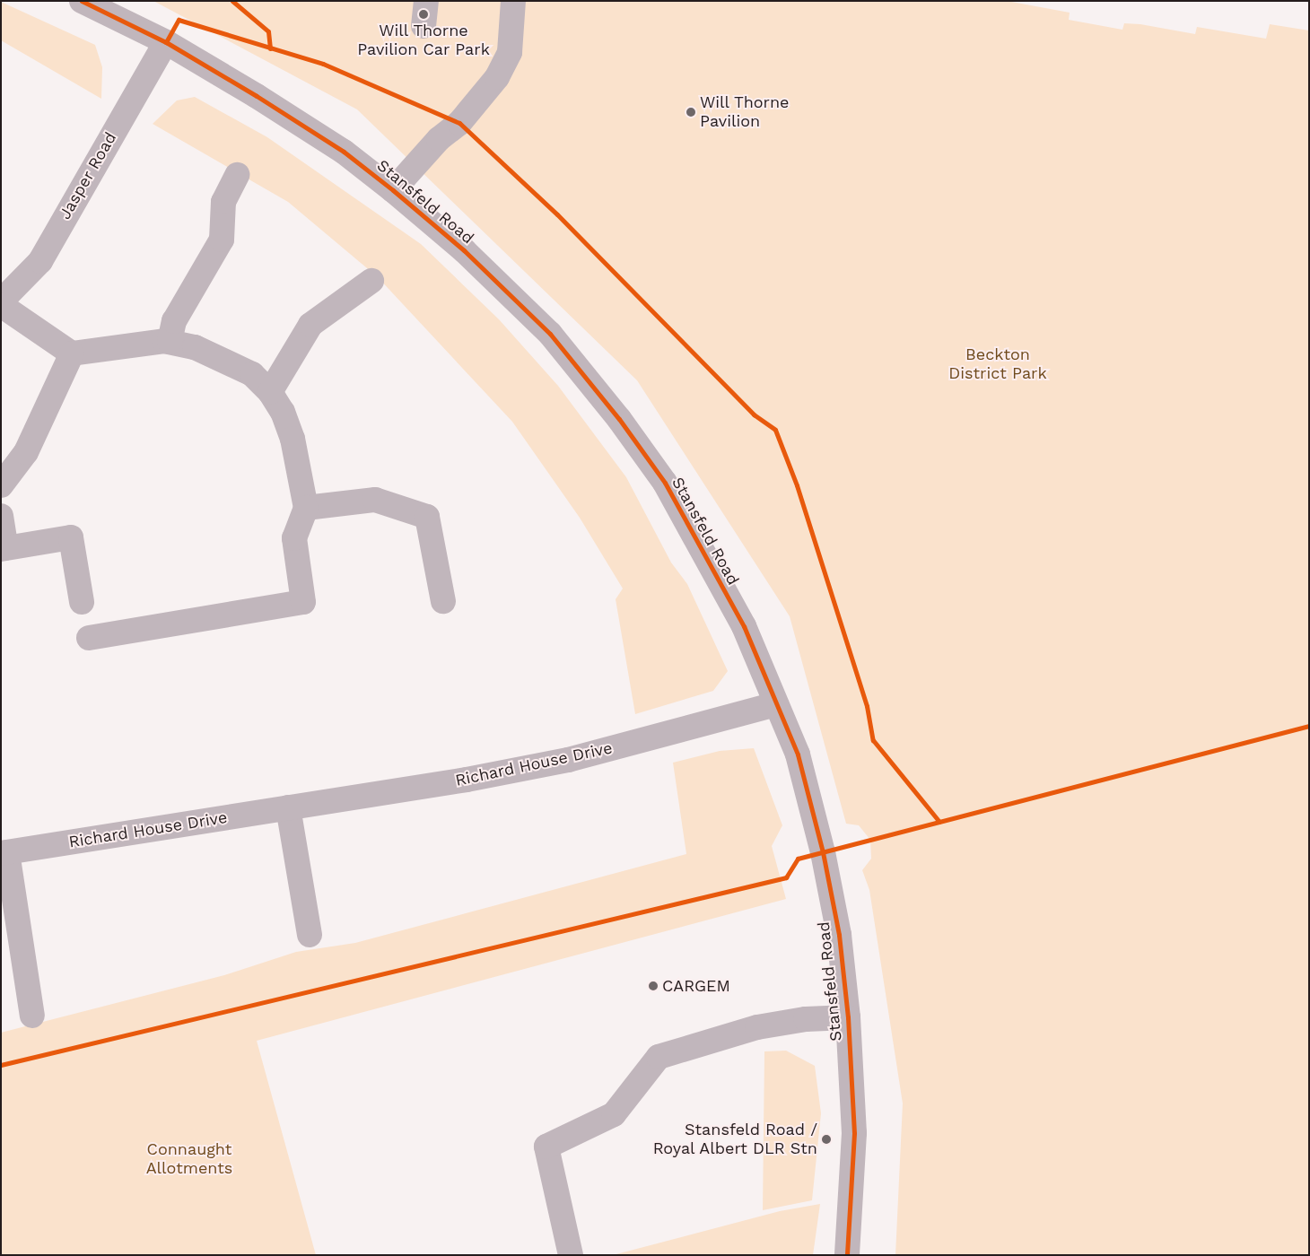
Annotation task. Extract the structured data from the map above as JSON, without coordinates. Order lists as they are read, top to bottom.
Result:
{
  "streets": {
    "street": ["Jasper Road", "Stansfeld Road", "Richard House Drive"]
  },
  "crossings": [
    ["Jasper Road", "Stansfeld Road"],
    ["Stansfeld Road", "Richard House Drive"]
  ],
  "parks": ["Beckton District Park", "Connaught Allotments"],
  "places": [
    "Will Thorne Pavilion Car Park",
    "Will Thorne Pavilion",
    "CARGEM",
    "Stansfeld Road / Royal Albert DLR Stn"
  ]
}
